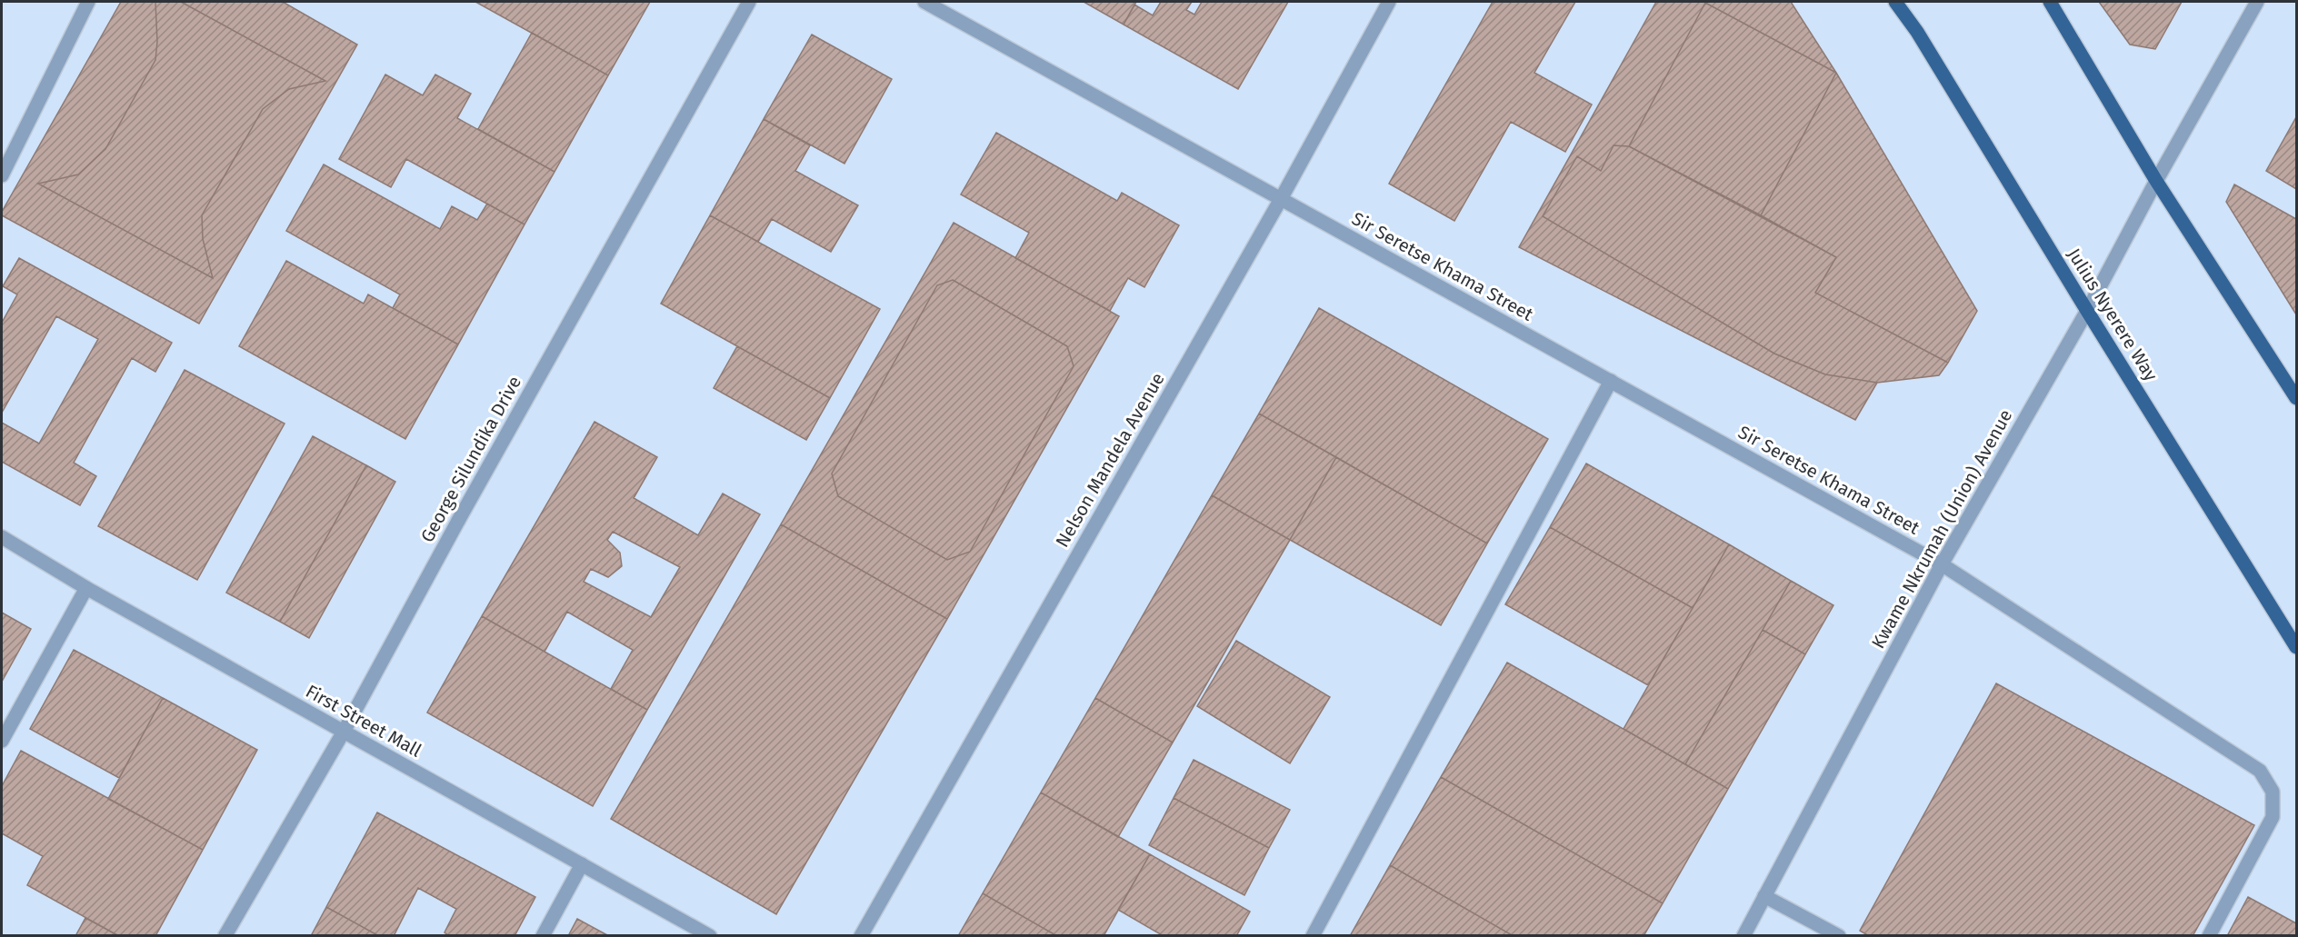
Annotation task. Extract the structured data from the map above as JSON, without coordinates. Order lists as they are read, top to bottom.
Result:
{
  "streets": {
    "main road": ["Julius Nyerere Way"],
    "street": [
      "Sir Seretse Khama Street",
      "George Silundika Drive",
      "Nelson Mandela Avenue",
      "Kwame Nkrumah (Union) Avenue",
      "First Street Mall"
    ]
  },
  "crossings": [
    ["Sir Seretse Khama Street", "Nelson Mandela Avenue"],
    ["Sir Seretse Khama Street", "Kwame Nkrumah (Union) Avenue"],
    ["Julius Nyerere Way", "Kwame Nkrumah (Union) Avenue"],
    ["George Silundika Drive", "First Street Mall"]
  ]
}
